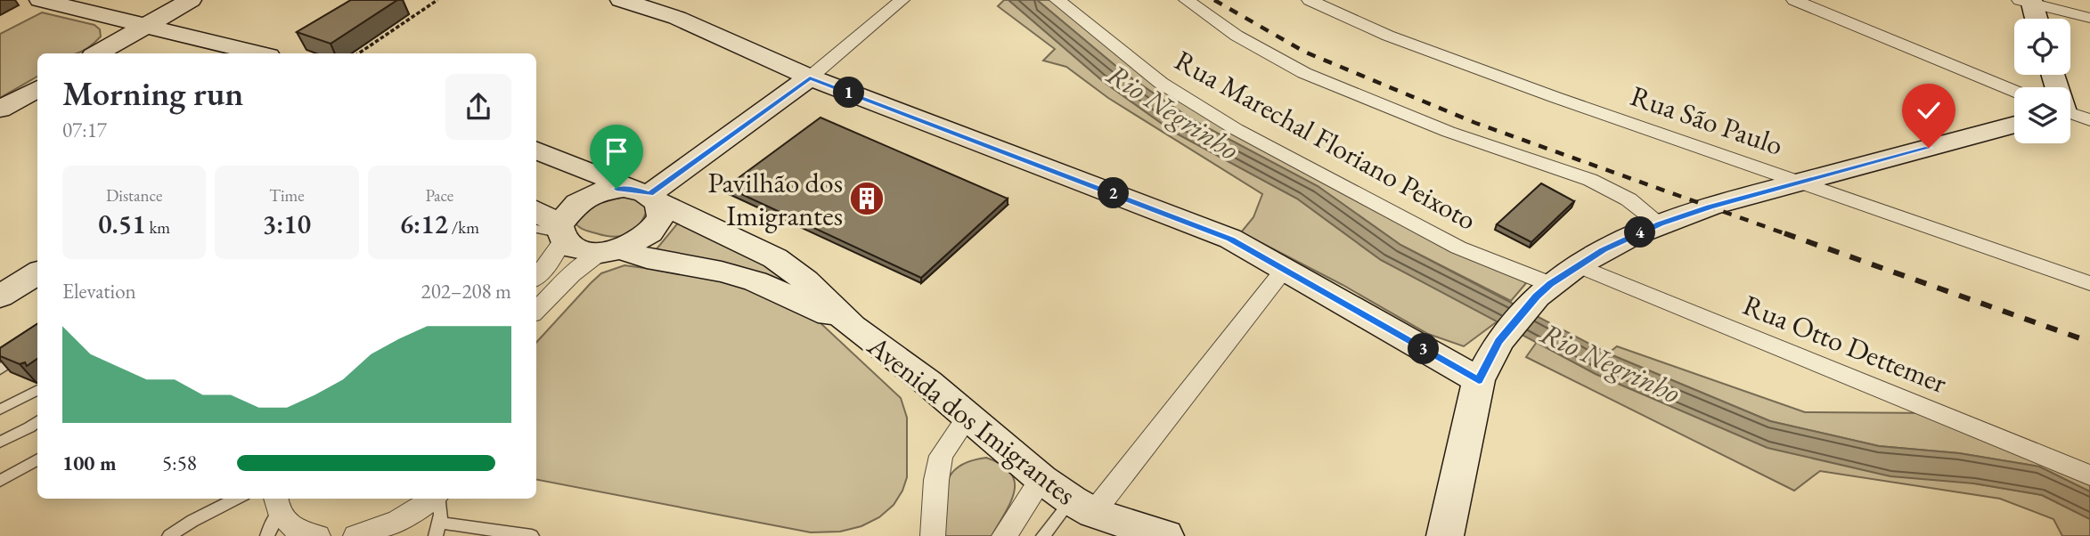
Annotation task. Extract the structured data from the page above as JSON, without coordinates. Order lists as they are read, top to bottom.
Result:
{
  "streets": {
    "main road": ["Avenida dos Imigrantes"],
    "street": ["Rua São Paulo", "Rua Marechal Floriano Peixoto", "Rua Otto Dettemer"]
  },
  "water": ["Rio Negrinho"],
  "places": {
    "building": ["Pavilhão dos Imigrantes"]
  },
  "page": {
    "heading": ["Morning run", "07:17"],
    "pins": [
      "1",
      "2",
      "4",
      "3"
    ],
    "stats": [
      ["Distance", "0.51 km"],
      ["Time", "3:10"],
      ["Pace", "6:12 /km"]
    ],
    "chart": ["Elevation", "202–208 m"],
    "list": [
      {
        "name": "100 m",
        "note": "5:58"
      }
    ]
  }
}
